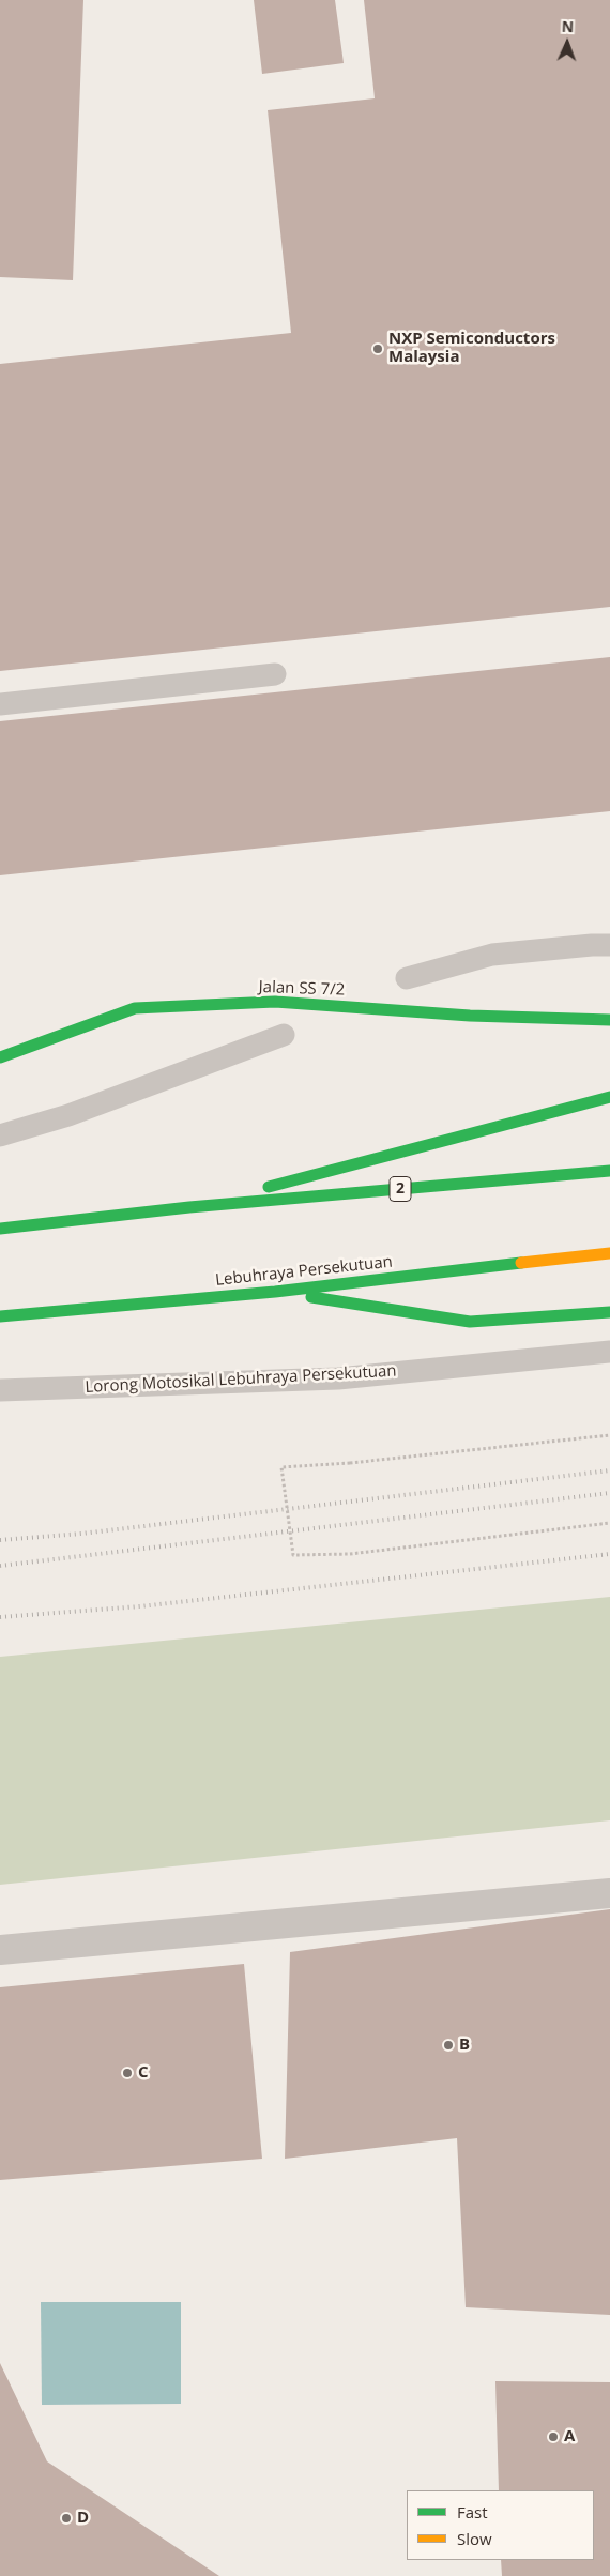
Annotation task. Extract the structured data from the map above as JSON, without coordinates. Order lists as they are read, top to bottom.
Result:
{
  "streets": {
    "main road": ["Jalan SS 7/2", "2", "Lebuhraya Persekutuan"],
    "lane": ["Lorong Motosikal Lebuhraya Persekutuan"]
  },
  "places": [
    "NXP Semiconductors Malaysia",
    "B",
    "C",
    "A",
    "D"
  ],
  "legend": ["Fast", "Slow"],
  "north": "top"
}
